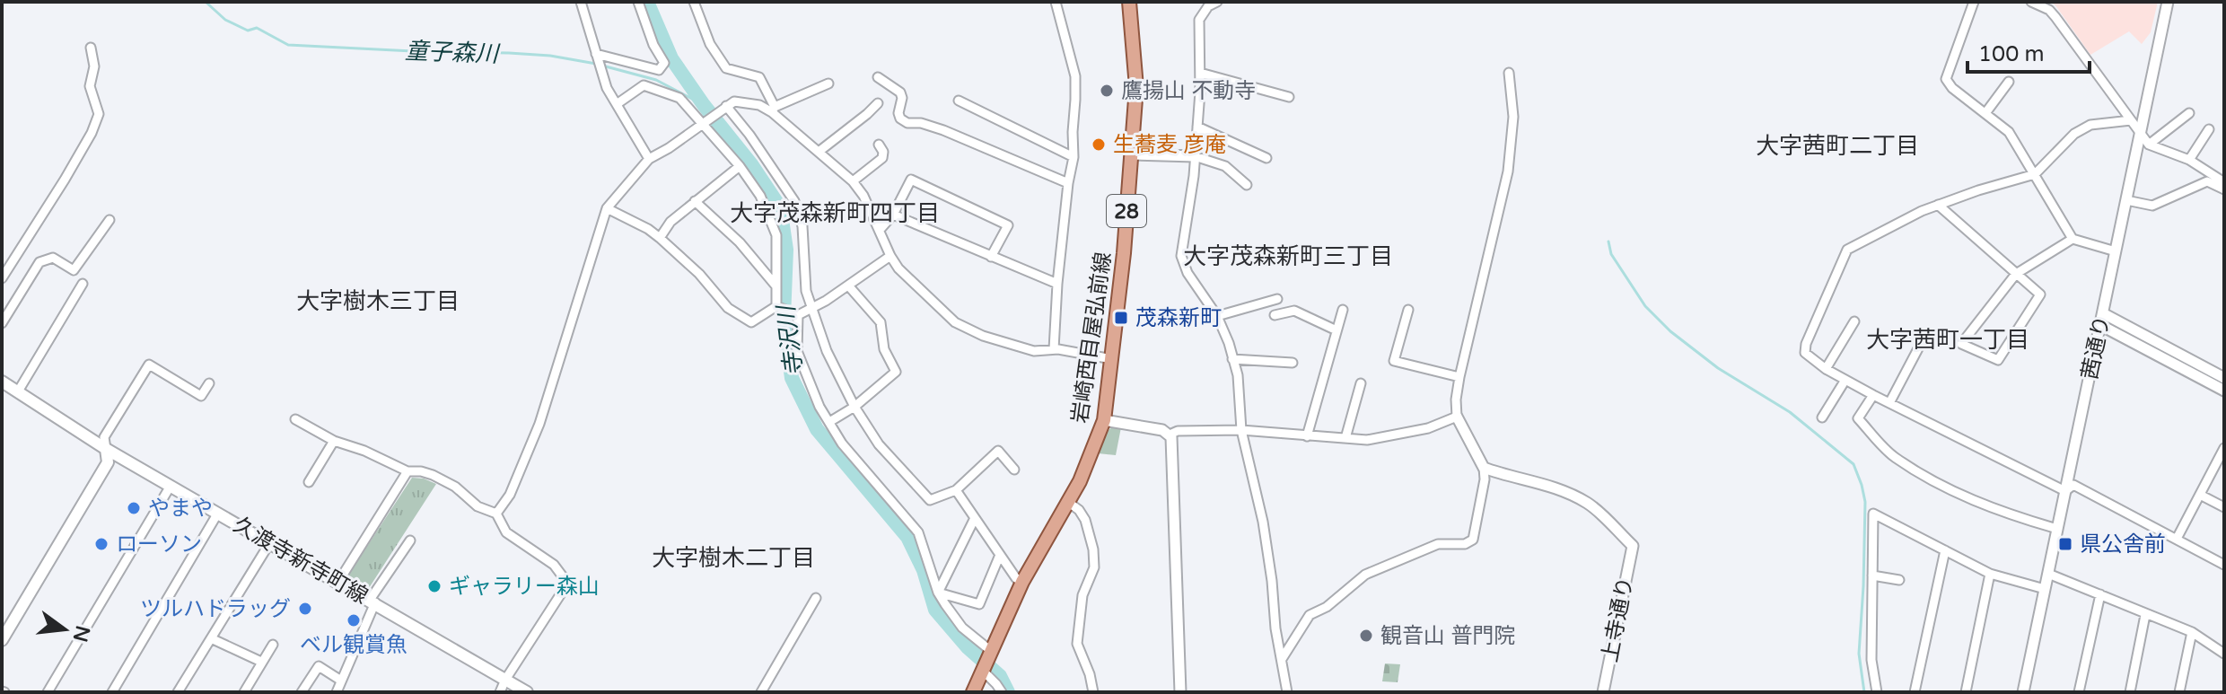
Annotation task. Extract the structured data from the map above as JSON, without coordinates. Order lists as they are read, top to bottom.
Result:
{
  "streets": {
    "main road": ["28", "岩崎西目屋弘前線", "久渡寺新寺町線"],
    "street": ["茜通り", "上寺通り"]
  },
  "districts": [
    "大字茜町二丁目",
    "大字茂森新町四丁目",
    "大字茂森新町三丁目",
    "大字樹木三丁目",
    "大字茜町一丁目",
    "大字樹木二丁目"
  ],
  "water": ["童子森川", "寺沢川"],
  "places": {
    "other": [
      "鷹揚山 不動寺",
      "生蕎麦 彦庵",
      "やまや",
      "ローソン",
      "ギャラリー森山",
      "ツルハドラッグ",
      "ベル観賞魚",
      "観音山 普門院"
    ],
    "transit": ["茂森新町", "県公舎前"]
  },
  "scale_bar": "100 m",
  "north": "right"
}
